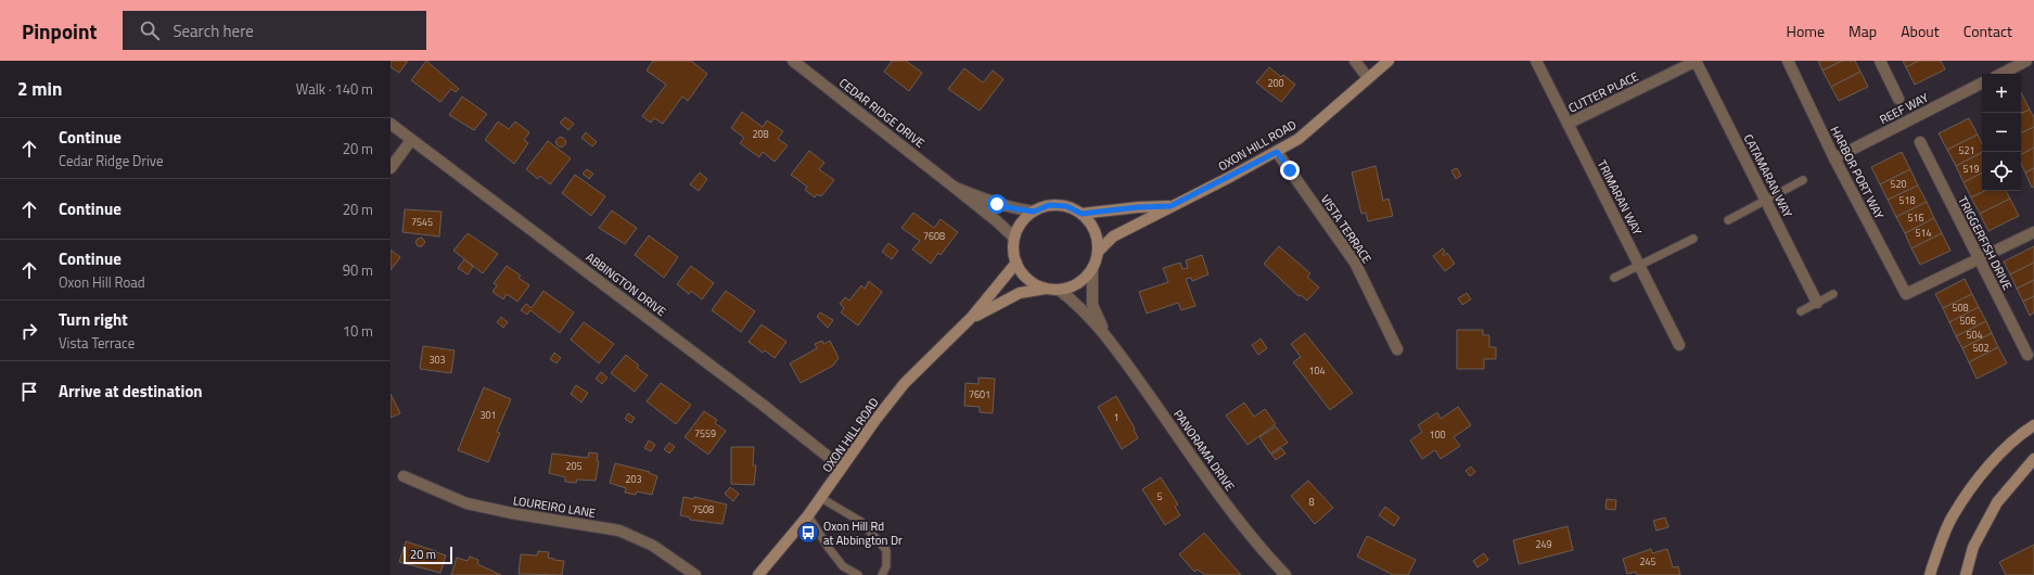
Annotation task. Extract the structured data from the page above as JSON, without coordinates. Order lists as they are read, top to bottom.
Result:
{
  "streets": {
    "main road": ["OXON HILL ROAD"],
    "street": [
      "CUTTER PLACE",
      "REEF WAY",
      "CEDAR RIDGE DRIVE",
      "HARBOR PORT WAY",
      "CATAMARAN WAY",
      "TRIMARAN WAY",
      "VISTA TERRACE",
      "TRIGGERFISH DRIVE",
      "ABBINGTON DRIVE",
      "PANORAMA DRIVE",
      "LOUREIRO LANE"
    ]
  },
  "crossings": [
    ["CUTTER PLACE", "CATAMARAN WAY"],
    ["CUTTER PLACE", "TRIMARAN WAY"],
    ["REEF WAY", "HARBOR PORT WAY"],
    ["CEDAR RIDGE DRIVE", "OXON HILL ROAD"],
    ["CEDAR RIDGE DRIVE", "PANORAMA DRIVE"],
    ["OXON HILL ROAD", "VISTA TERRACE"],
    ["OXON HILL ROAD", "ABBINGTON DRIVE"],
    ["OXON HILL ROAD", "PANORAMA DRIVE"],
    ["HARBOR PORT WAY", "TRIGGERFISH DRIVE"]
  ],
  "places": {
    "bus stop": ["Oxon Hill Rd at Abbington Dr"]
  },
  "house_numbers": [
    "200",
    "208",
    "521",
    "519",
    "520",
    "518",
    "516",
    "7545",
    "514",
    "7608",
    "508",
    "506",
    "504",
    "502",
    "303",
    "104",
    "7601",
    "301",
    "1",
    "7559",
    "100",
    "205",
    "203",
    "5",
    "8",
    "7508",
    "249",
    "245"
  ],
  "scale_bar": "20 m",
  "page": {
    "header": "Pinpoint",
    "search": "Search here",
    "nav": [
      "Home",
      "Map",
      "About",
      "Contact"
    ],
    "heading": ["2 min", "Walk · 140 m"],
    "map_buttons": ["+", "−"],
    "list": [
      ["Continue", "Cedar Ridge Drive", "20 m"],
      ["Continue", "20 m"],
      ["Continue", "Oxon Hill Road", "90 m"],
      ["Turn right", "Vista Terrace", "10 m"],
      "Arrive at destination"
    ],
    "scale": "20 m"
  }
}
